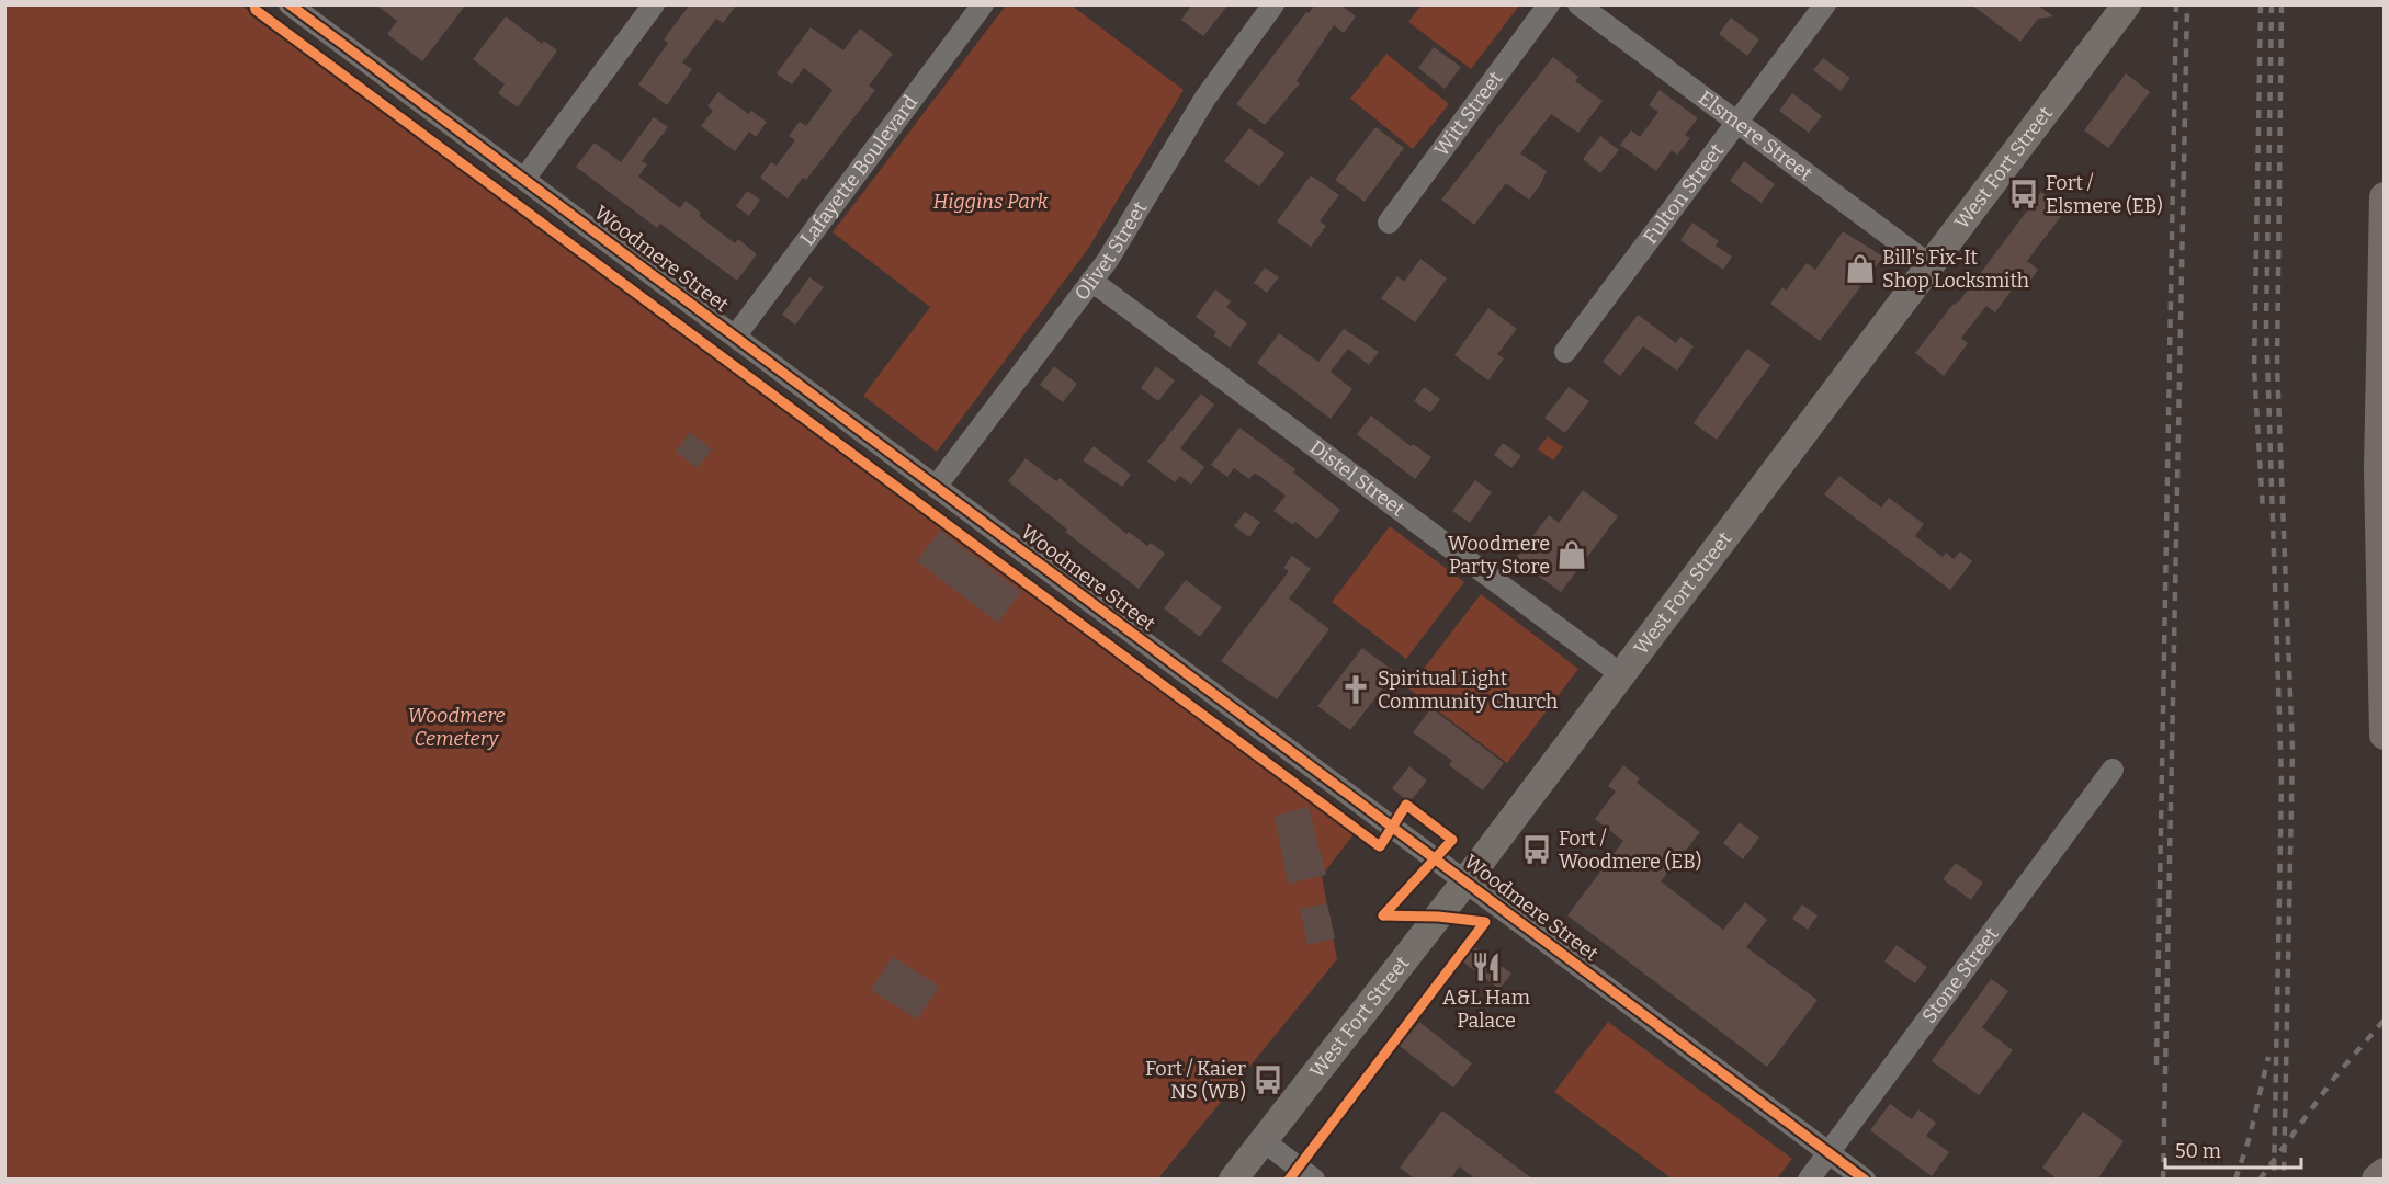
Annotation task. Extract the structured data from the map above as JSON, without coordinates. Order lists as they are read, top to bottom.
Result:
{
  "streets": {
    "main road": ["West Fort Street"],
    "street": [
      "Witt Street",
      "Elsmere Street",
      "Lafayette Boulevard",
      "Fulton Street",
      "Olivet Street",
      "Woodmere Street",
      "Distel Street",
      "Stone Street"
    ]
  },
  "crossings": [
    ["Elsmere Street", "West Fort Street"],
    ["Elsmere Street", "Fulton Street"],
    ["West Fort Street", "Woodmere Street"],
    ["West Fort Street", "Distel Street"],
    ["Lafayette Boulevard", "Woodmere Street"],
    ["Olivet Street", "Woodmere Street"],
    ["Olivet Street", "Distel Street"],
    ["Woodmere Street", "Stone Street"]
  ],
  "parks": ["Higgins Park", "Woodmere Cemetery"],
  "places": {
    "bus stop": ["Fort / Elsmere (EB)", "Fort / Woodmere (EB)", "Fort / Kaier NS (WB)"],
    "shop": ["Bill's Fix-It Shop Locksmith", "Woodmere Party Store"],
    "church": ["Spiritual Light Community Church"],
    "restaurant": ["A&L Ham Palace"]
  },
  "scale_bar": "50 m"
}
